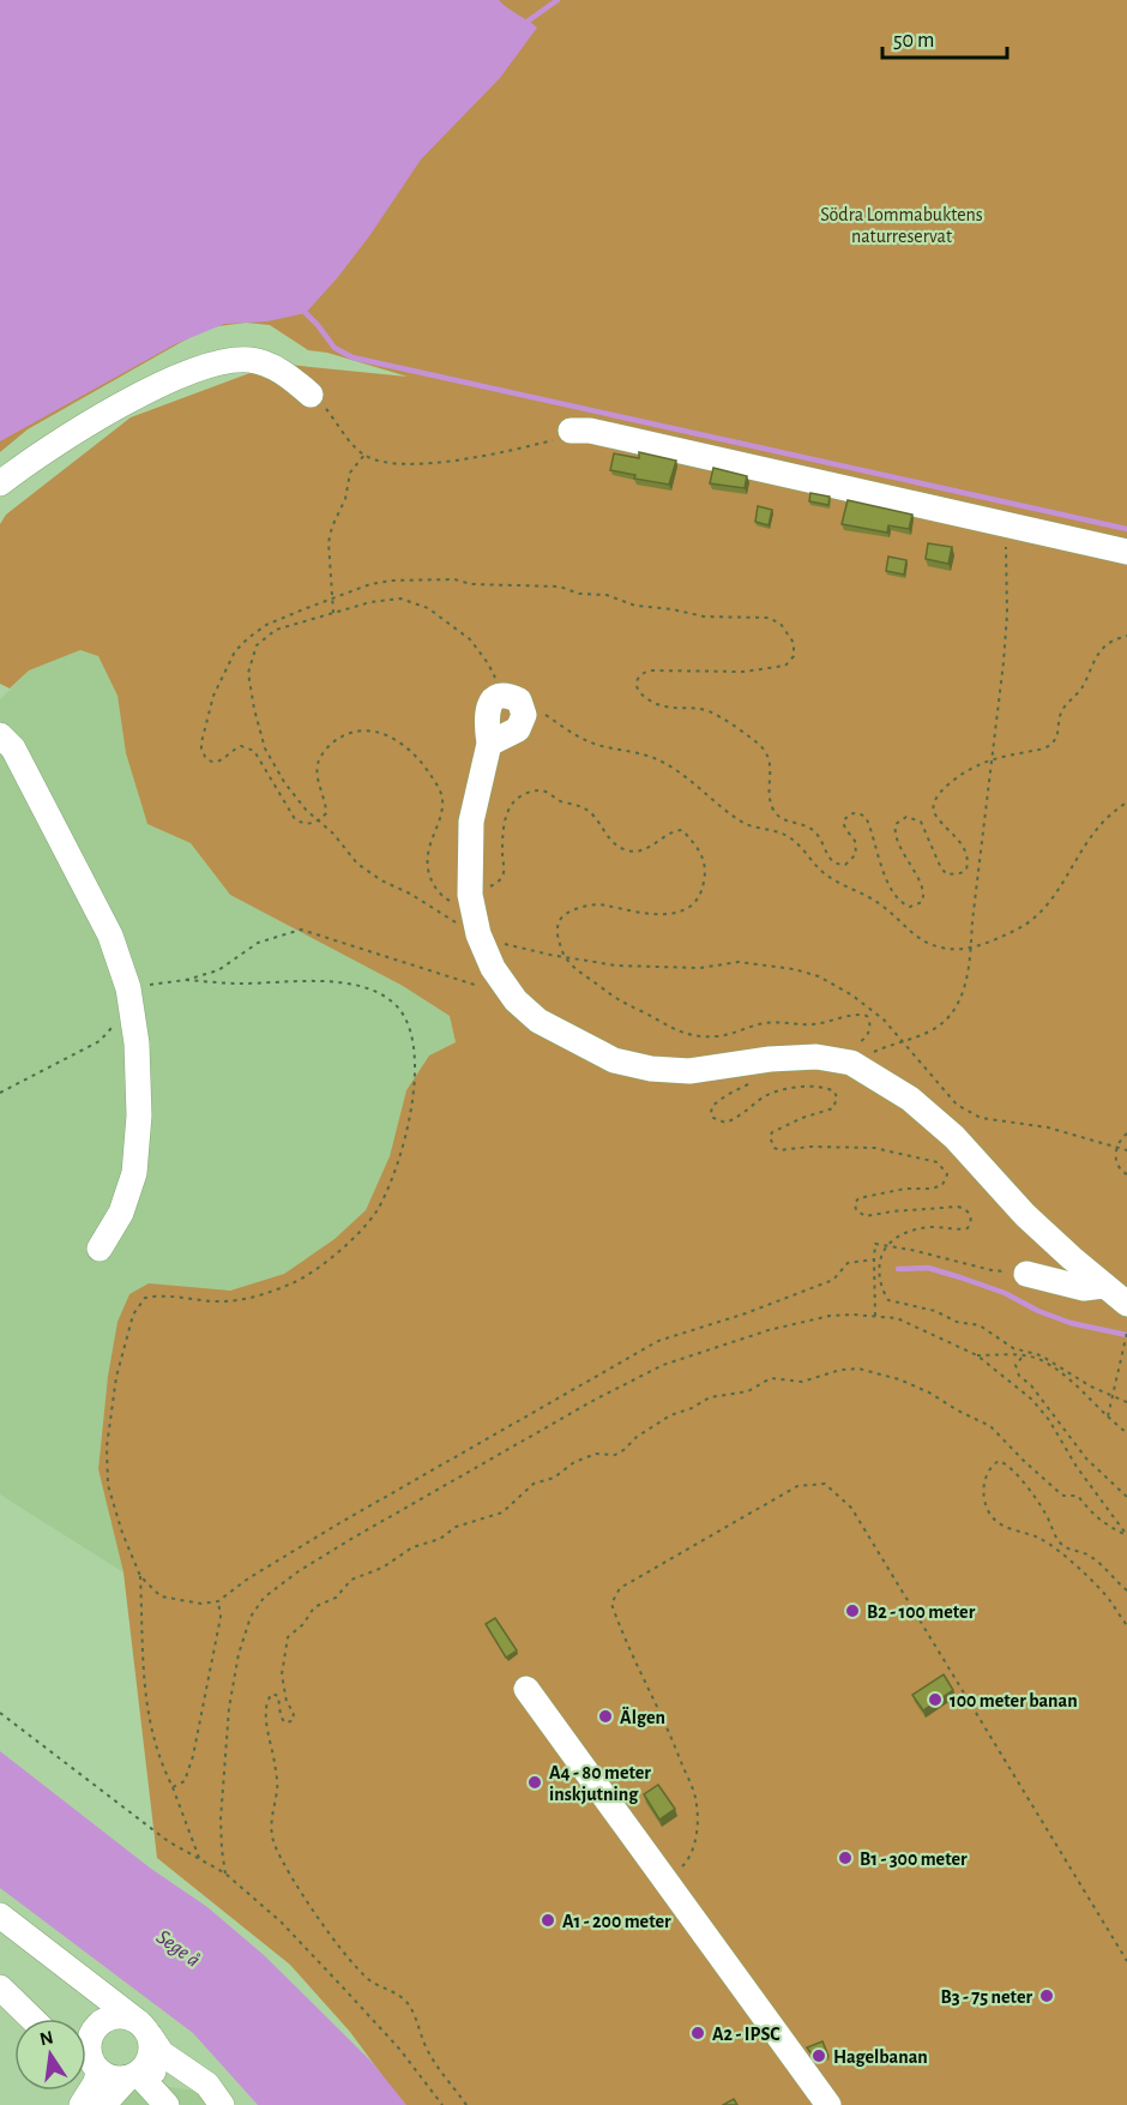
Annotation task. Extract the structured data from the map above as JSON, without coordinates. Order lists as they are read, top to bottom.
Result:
{
  "water": ["Sege å"],
  "parks": ["Södra Lommabuktens naturreservat"],
  "places": [
    "B2 - 100 meter",
    "100 meter banan",
    "Älgen",
    "A4 - 80 meter inskjutning",
    "B1 - 300 meter",
    "A1 - 200 meter",
    "B3 - 75 neter",
    "A2 - IPSC",
    "Hagelbanan"
  ],
  "scale_bar": "50 m",
  "north": "top"
}
